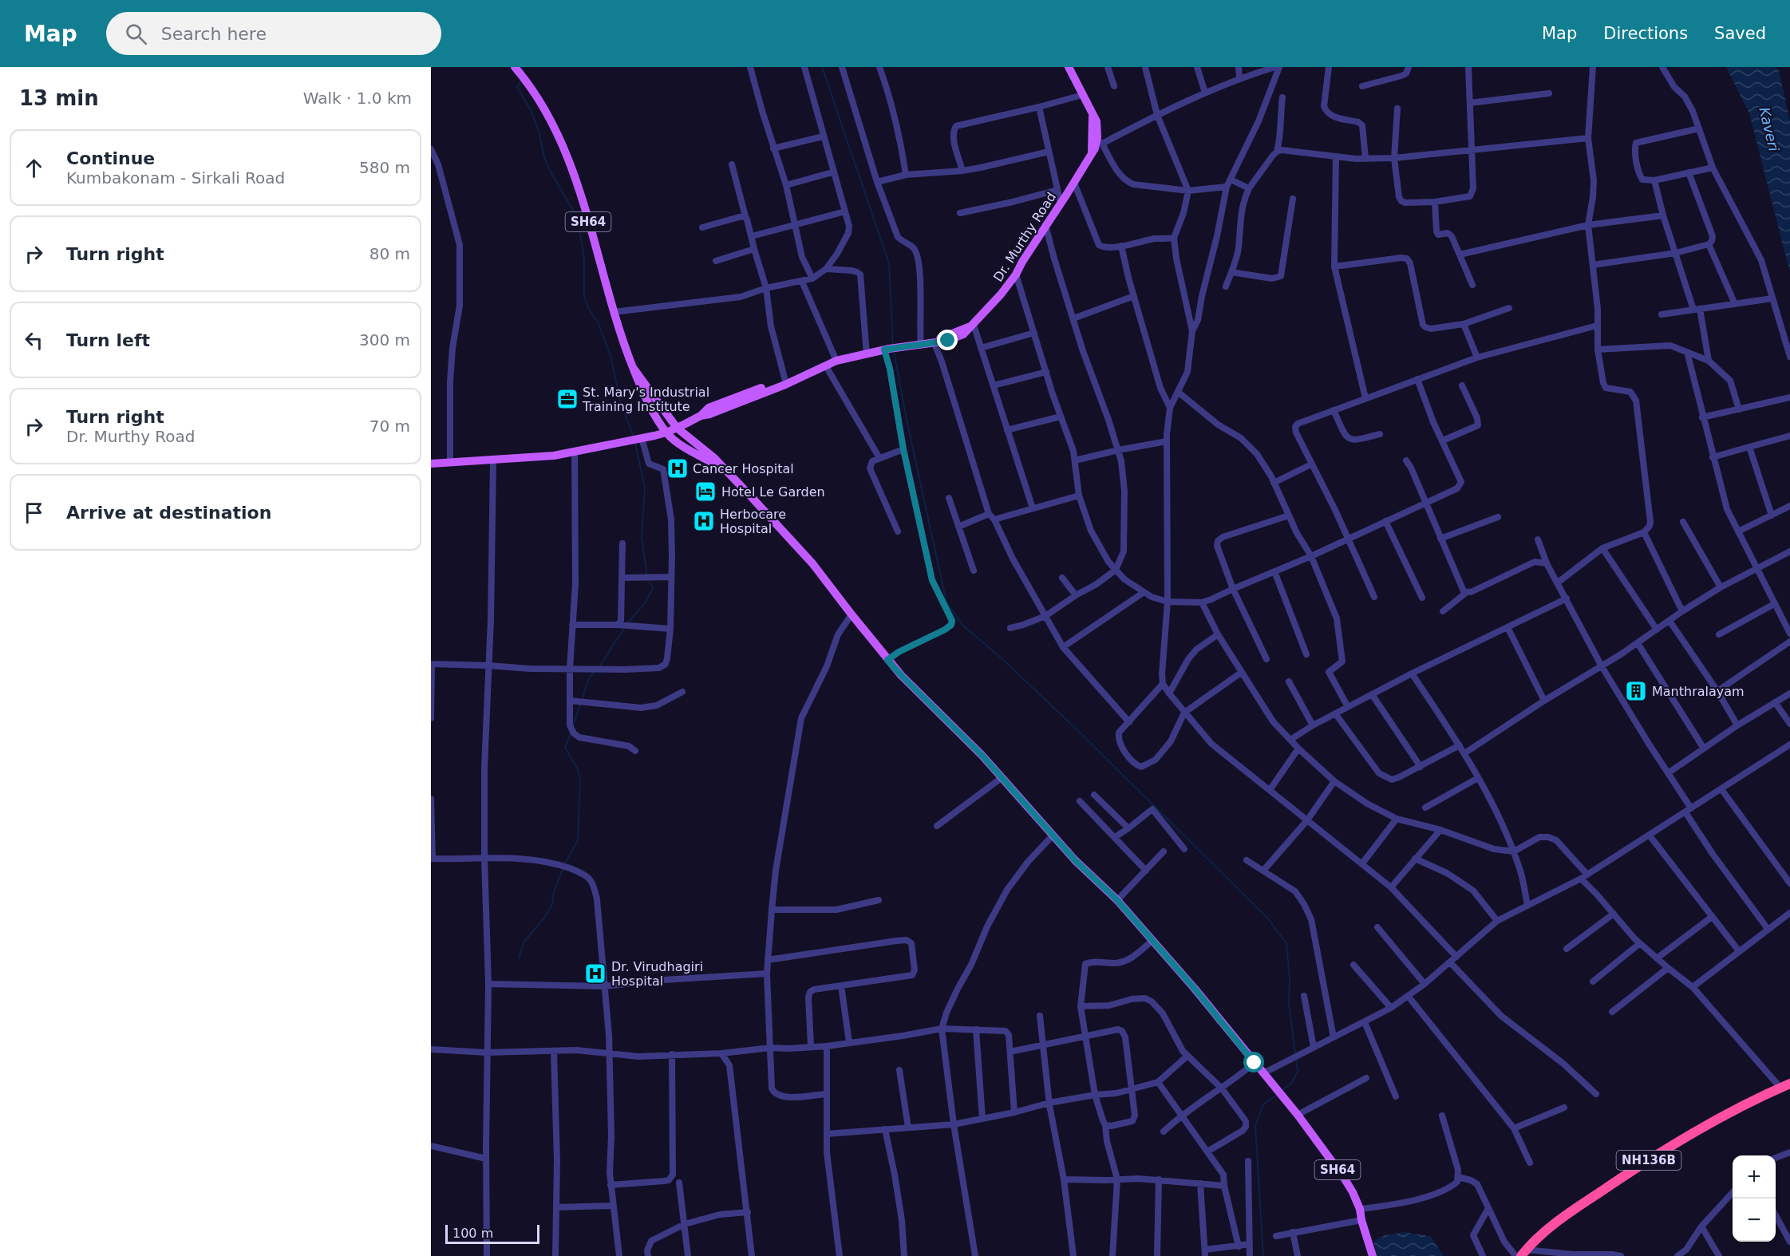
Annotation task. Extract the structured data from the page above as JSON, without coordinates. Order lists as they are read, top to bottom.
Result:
{
  "streets": {
    "highway": ["NH136B"],
    "main road": ["SH64", "Dr. Murthy Road"]
  },
  "crossings": [
    ["SH64", "Dr. Murthy Road"]
  ],
  "water": ["Kaveri"],
  "places": {
    "office": ["St. Mary's Industrial Training Institute"],
    "hospital": ["Cancer Hospital", "Herbocare Hospital", "Dr. Virudhagiri Hospital"],
    "hotel": ["Hotel Le Garden"],
    "building": ["Manthralayam"]
  },
  "scale_bar": "100 m",
  "page": {
    "header": "Map",
    "search": "Search here",
    "nav": ["Map", "Directions", "Saved"],
    "heading": ["13 min", "Walk · 1.0 km"],
    "list": [
      ["Continue", "Kumbakonam - Sirkali Road", "580 m"],
      ["Turn right", "80 m"],
      ["Turn left", "300 m"],
      ["Turn right", "Dr. Murthy Road", "70 m"],
      "Arrive at destination"
    ],
    "map_buttons": ["+", "−"],
    "scale": "100 m"
  }
}
